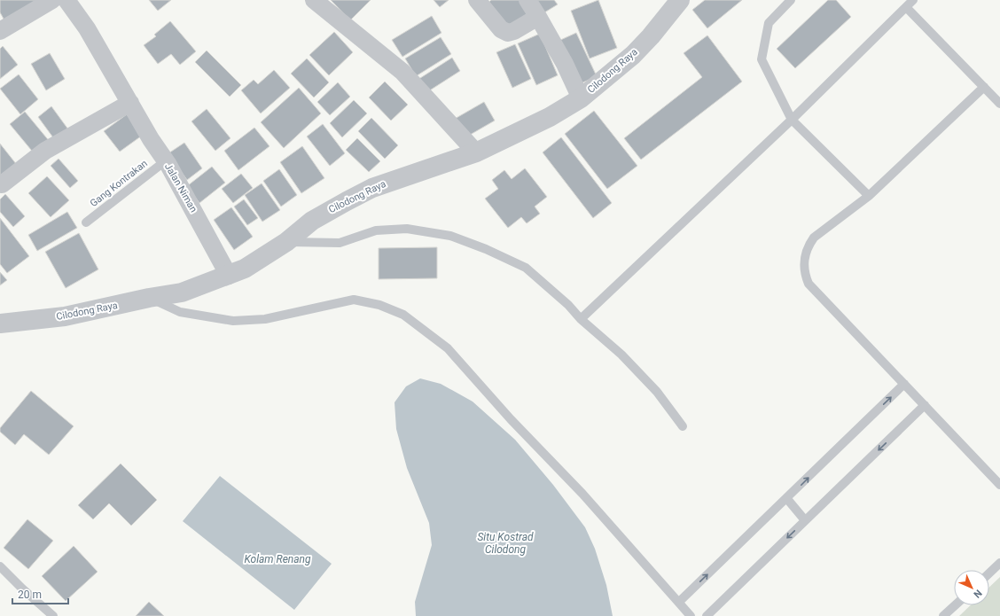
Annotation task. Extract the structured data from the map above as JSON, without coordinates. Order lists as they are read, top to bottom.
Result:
{
  "streets": {
    "street": ["Cilodong Raya", "Jalan Niman"],
    "lane": ["Gang Kontrakan"]
  },
  "crossings": [
    ["Cilodong Raya", "Jalan Niman"],
    ["Gang Kontrakan", "Jalan Niman"]
  ],
  "water": ["Situ Kostrad Cilodong", "Kolam Renang"],
  "scale_bar": "20 m",
  "north": "bottom right"
}
